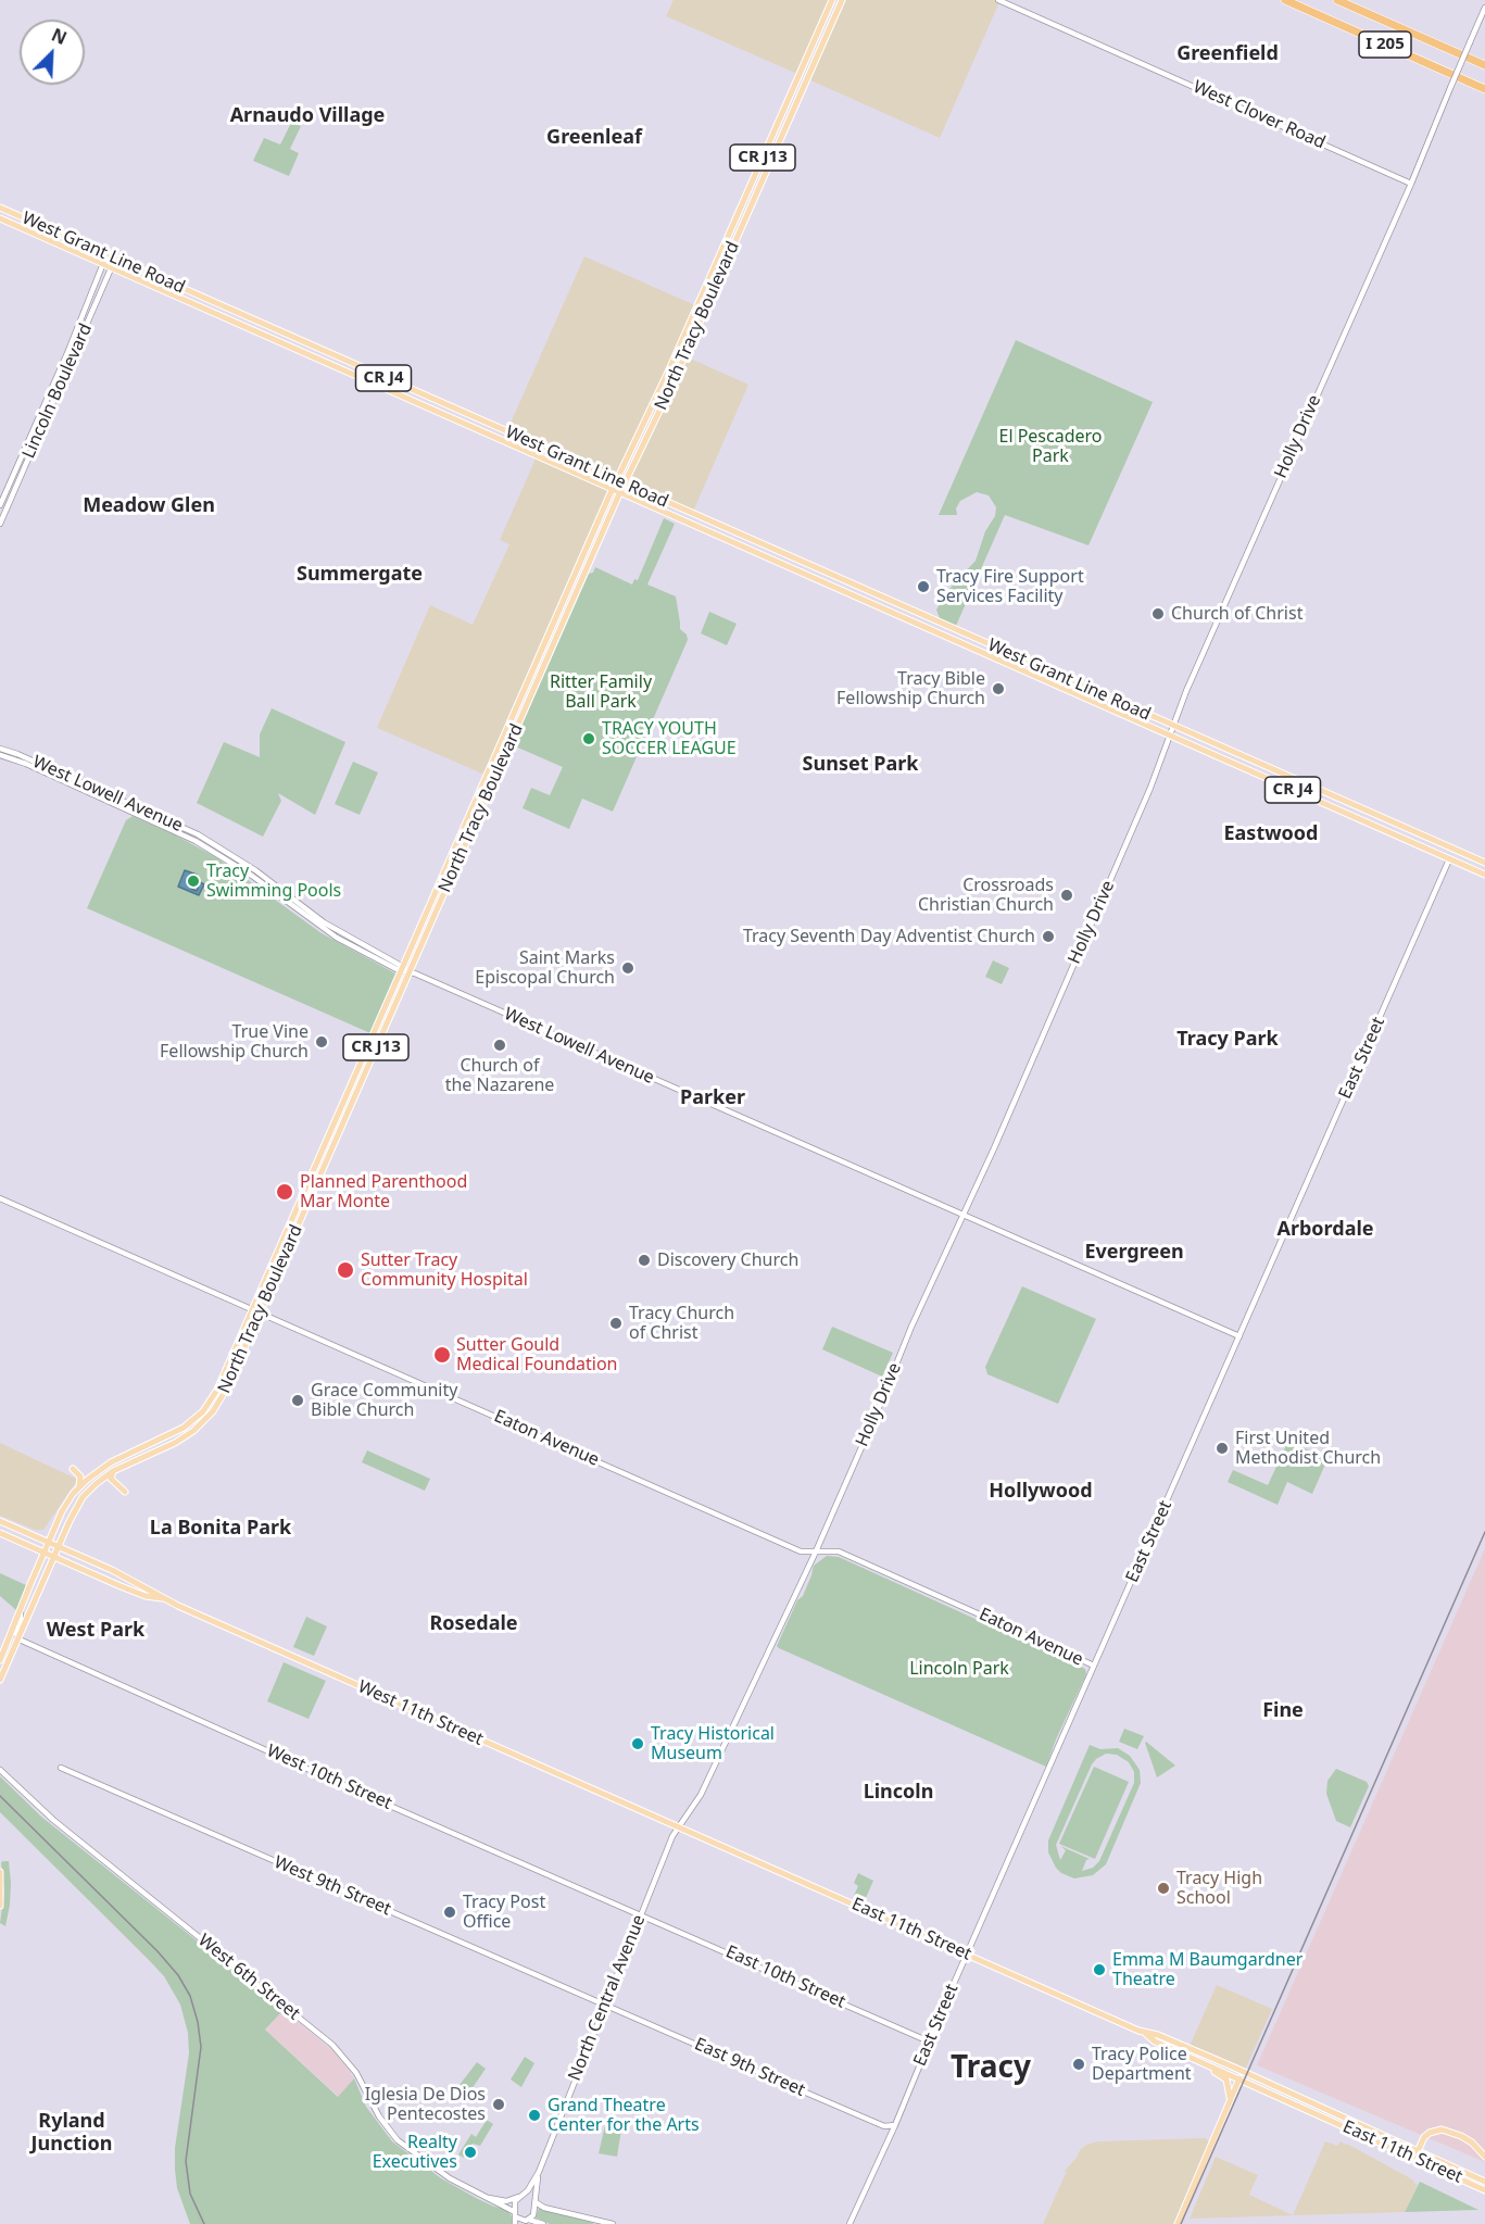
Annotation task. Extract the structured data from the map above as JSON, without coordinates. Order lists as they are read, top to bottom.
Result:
{
  "streets": {
    "highway": ["I 205"],
    "main road": [
      "CR J13",
      "West Grant Line Road",
      "North Tracy Boulevard",
      "CR J4",
      "West 11th Street",
      "East 11th Street"
    ],
    "street": [
      "West Clover Road",
      "Lincoln Boulevard",
      "Holly Drive",
      "West Lowell Avenue",
      "East Street",
      "Eaton Avenue",
      "West 10th Street",
      "West 9th Street",
      "West 6th Street",
      "East 10th Street",
      "North Central Avenue",
      "East 9th Street"
    ]
  },
  "crossings": [
    ["West Clover Road", "Holly Drive"],
    ["West Grant Line Road", "North Tracy Boulevard"],
    ["West Grant Line Road", "CR J4"],
    ["West Grant Line Road", "Lincoln Boulevard"],
    ["West Grant Line Road", "Holly Drive"],
    ["North Tracy Boulevard", "West Lowell Avenue"],
    ["North Tracy Boulevard", "Eaton Avenue"],
    ["North Tracy Boulevard", "West 11th Street"],
    ["North Tracy Boulevard", "West 10th Street"],
    ["CR J4", "Holly Drive"],
    ["CR J4", "East Street"],
    ["Holly Drive", "West Lowell Avenue"],
    ["Holly Drive", "Eaton Avenue"],
    ["Holly Drive", "West 11th Street"],
    ["Holly Drive", "East 11th Street"],
    ["Holly Drive", "North Central Avenue"],
    ["West Lowell Avenue", "East Street"],
    ["East Street", "Eaton Avenue"],
    ["East Street", "East 11th Street"],
    ["East Street", "East 10th Street"],
    ["East Street", "East 9th Street"],
    ["West 11th Street", "East 11th Street"],
    ["West 11th Street", "North Central Avenue"],
    ["West 10th Street", "East 10th Street"],
    ["West 10th Street", "North Central Avenue"],
    ["West 9th Street", "North Central Avenue"],
    ["West 9th Street", "East 9th Street"],
    ["East 11th Street", "North Central Avenue"],
    ["West 6th Street", "North Central Avenue"],
    ["East 10th Street", "North Central Avenue"],
    ["North Central Avenue", "East 9th Street"]
  ],
  "districts": [
    "Greenfield",
    "Arnaudo Village",
    "Greenleaf",
    "Meadow Glen",
    "Summergate",
    "Sunset Park",
    "Eastwood",
    "Tracy Park",
    "Parker",
    "Arbordale",
    "Evergreen",
    "Hollywood",
    "La Bonita Park",
    "Rosedale",
    "West Park",
    "Fine",
    "Lincoln",
    "Tracy",
    "Ryland Junction"
  ],
  "parks": ["El Pescadero Park", "Ritter Family Ball Park", "Lincoln Park"],
  "places": [
    "Tracy Fire Support Services Facility",
    "Church of Christ",
    "Tracy Bible Fellowship Church",
    "TRACY YOUTH SOCCER LEAGUE",
    "Tracy Swimming Pools",
    "Crossroads Christian Church",
    "Tracy Seventh Day Adventist Church",
    "Saint Marks Episcopal Church",
    "True Vine Fellowship Church",
    "Church of the Nazarene",
    "Planned Parenthood Mar Monte",
    "Discovery Church",
    "Sutter Tracy Community Hospital",
    "Tracy Church of Christ",
    "Sutter Gould Medical Foundation",
    "Grace Community Bible Church",
    "First United Methodist Church",
    "Tracy Historical Museum",
    "Tracy High School",
    "Tracy Post Office",
    "Emma M Baumgardner Theatre",
    "Tracy Police Department",
    "Iglesia De Dios Pentecostes",
    "Grand Theatre Center for the Arts",
    "Realty Executives"
  ],
  "north": "top right"
}
